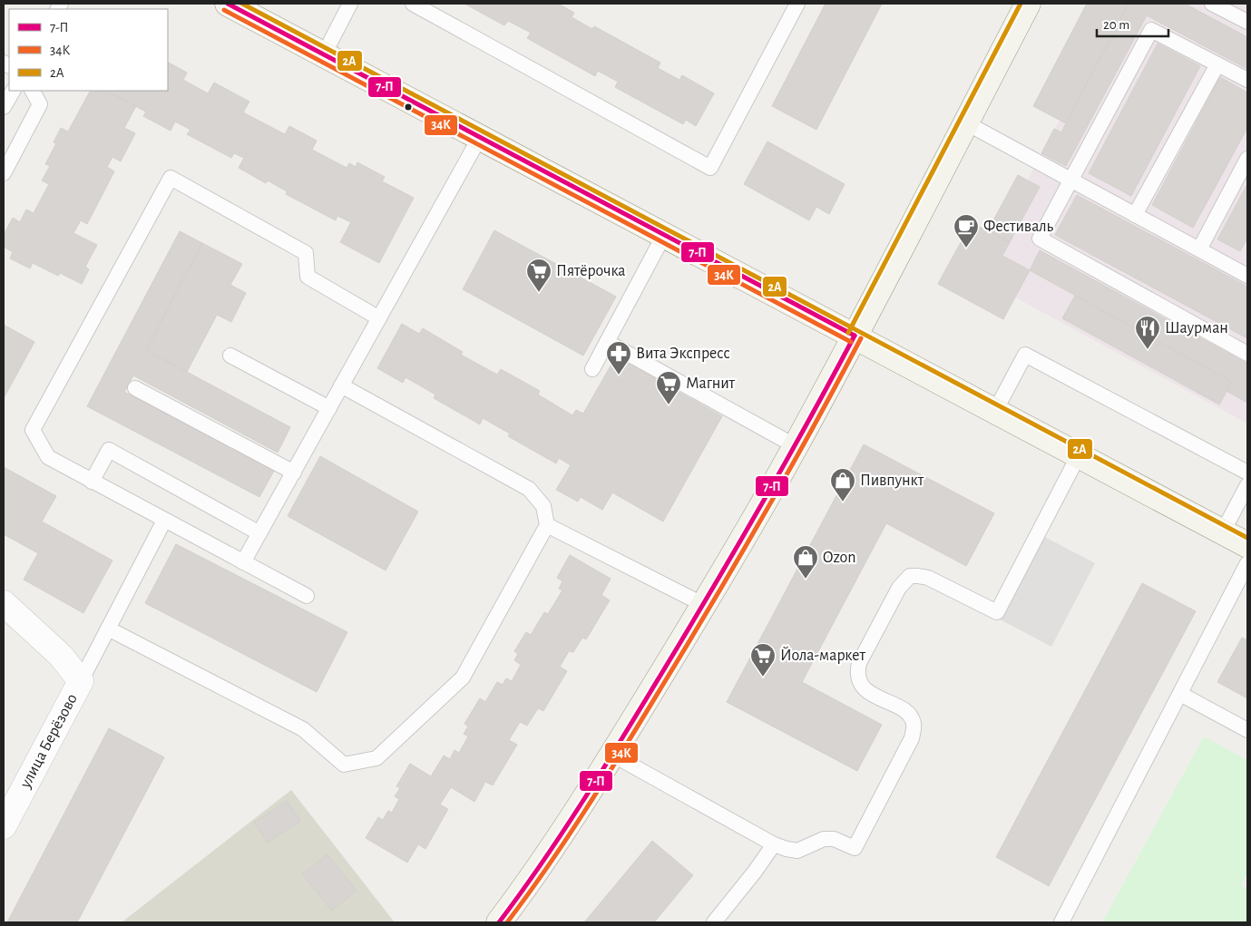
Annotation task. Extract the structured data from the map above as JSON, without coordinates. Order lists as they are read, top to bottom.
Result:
{
  "streets": {
    "street": ["улица Берёзово"]
  },
  "places": {
    "cafe": ["Фестиваль"],
    "supermarket": ["Пятёрочка", "Магнит", "Йола-маркет"],
    "restaurant": ["Шаурман"],
    "pharmacy": ["Вита Экспресс"],
    "shop": ["Пивпункт", "Ozon"]
  },
  "lines": ["transit line 7-П", "transit line 2А", "transit line 34К"],
  "legend": ["7-П", "34К", "2А"],
  "scale_bar": "20 m"
}
